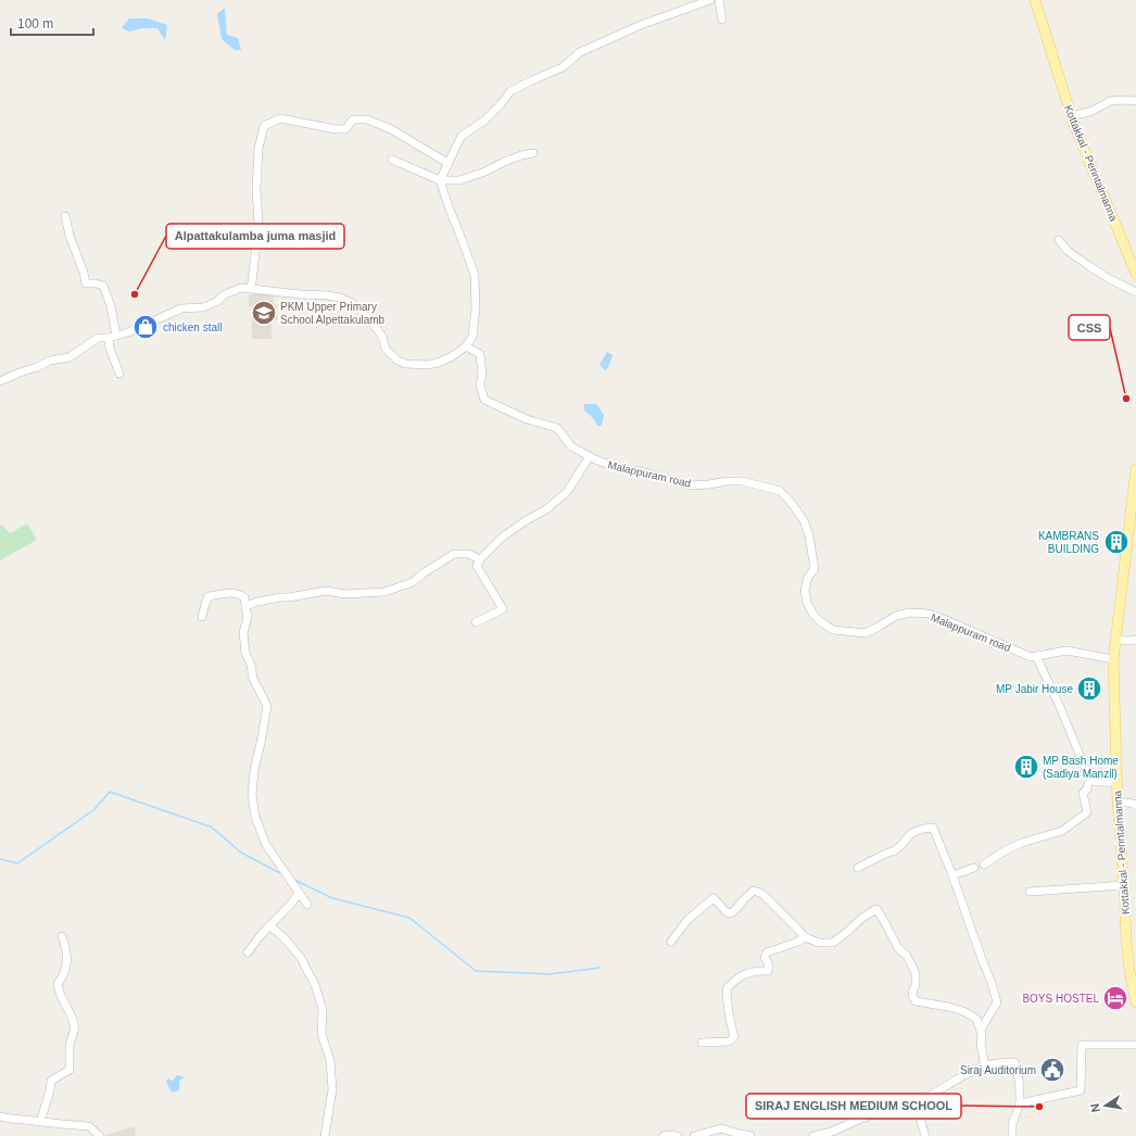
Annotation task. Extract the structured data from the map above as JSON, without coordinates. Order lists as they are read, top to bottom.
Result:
{
  "streets": {
    "main road": ["Kottakkal - Perintalmanna"],
    "street": ["Malappuram road"]
  },
  "crossings": [
    ["Kottakkal - Perintalmanna", "Malappuram road"]
  ],
  "places": {
    "other": ["Alpattakulamba juma masjid", "CSS", "SIRAJ ENGLISH MEDIUM SCHOOL"],
    "school or university": ["PKM Upper Primary School Alpettakulamb"],
    "shop": ["chicken stall"],
    "building": ["KAMBRANS BUILDING", "MP Jabir House", "MP Bash Home (Sadiya Manzil)"],
    "hotel": ["BOYS HOSTEL"],
    "public building": ["Siraj Auditorium"]
  },
  "scale_bar": "100 m",
  "north": "left"
}
